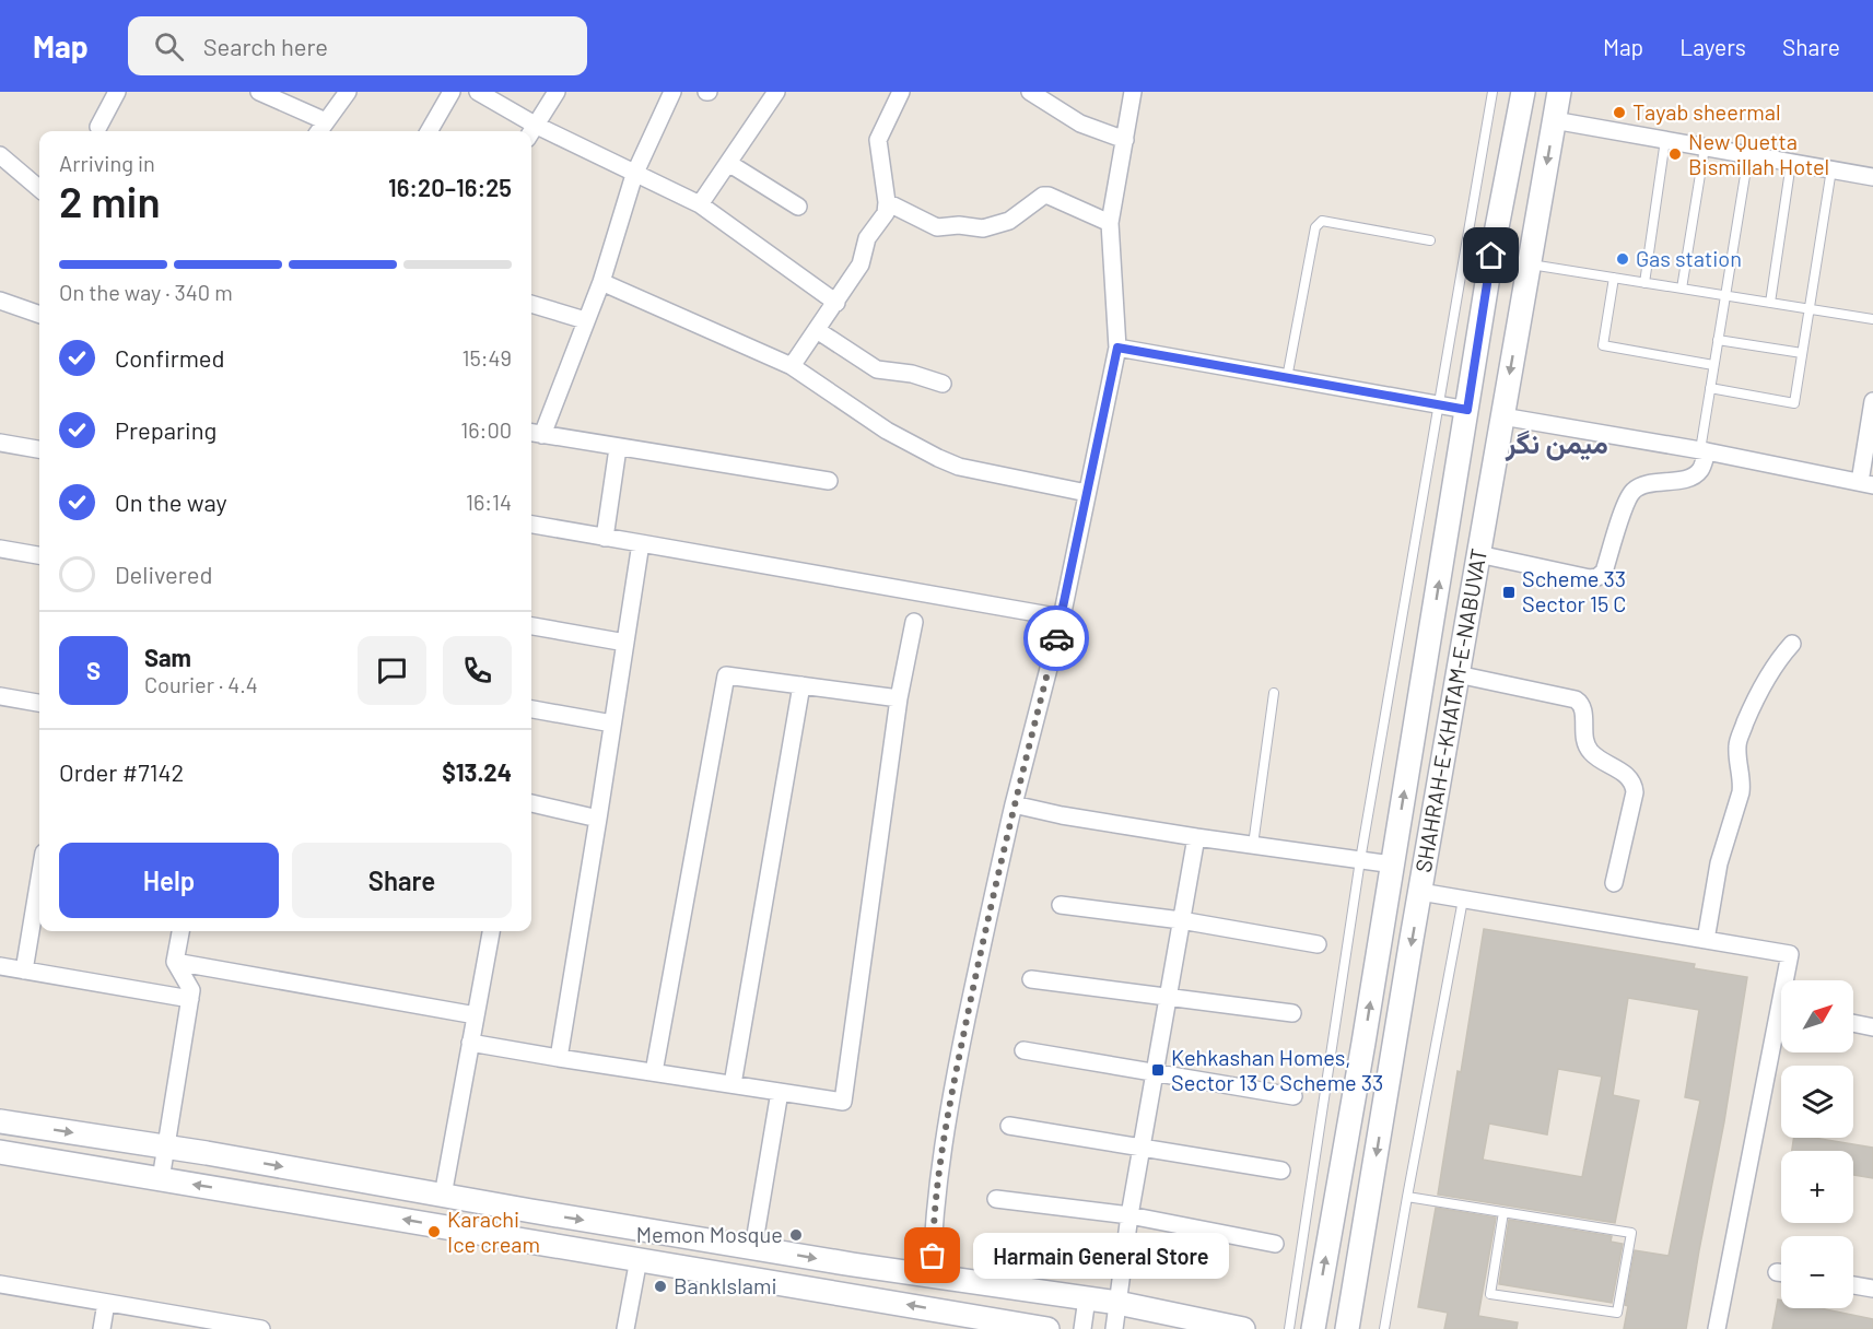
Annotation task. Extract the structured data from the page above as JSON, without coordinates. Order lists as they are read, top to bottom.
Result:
{
  "streets": {
    "main road": ["SHAHRAH-E-KHATAM-E-NABUVAT"]
  },
  "districts": ["میمن نگر"],
  "places": {
    "other": [
      "Tayab sheermal",
      "New Quetta Bismillah Hotel",
      "Gas station",
      "Karachi Ice cream",
      "Memon Mosque",
      "Harmain General Store",
      "BankIslami"
    ],
    "transit": ["Scheme 33 Sector 15 C", "Kehkashan Homes, Sector 13 C Scheme 33"]
  },
  "north": "top right",
  "page": {
    "header": "Map",
    "search": "Search here",
    "nav": ["Map", "Layers", "Share"],
    "heading": ["2 min", "Arriving in", "16:20–16:25"],
    "panel": [
      "Sam",
      "Courier · 4.4",
      "Order #7142",
      "$13.24"
    ],
    "bar": "On the way · 340 m",
    "list": [
      ["Confirmed", "15:49"],
      ["Preparing", "16:00"],
      ["On the way", "16:14"],
      "Delivered"
    ],
    "round": "S",
    "buttons": ["Help", "Share"],
    "map_buttons": ["+", "−"],
    "bubble": "Harmain General Store"
  }
}
